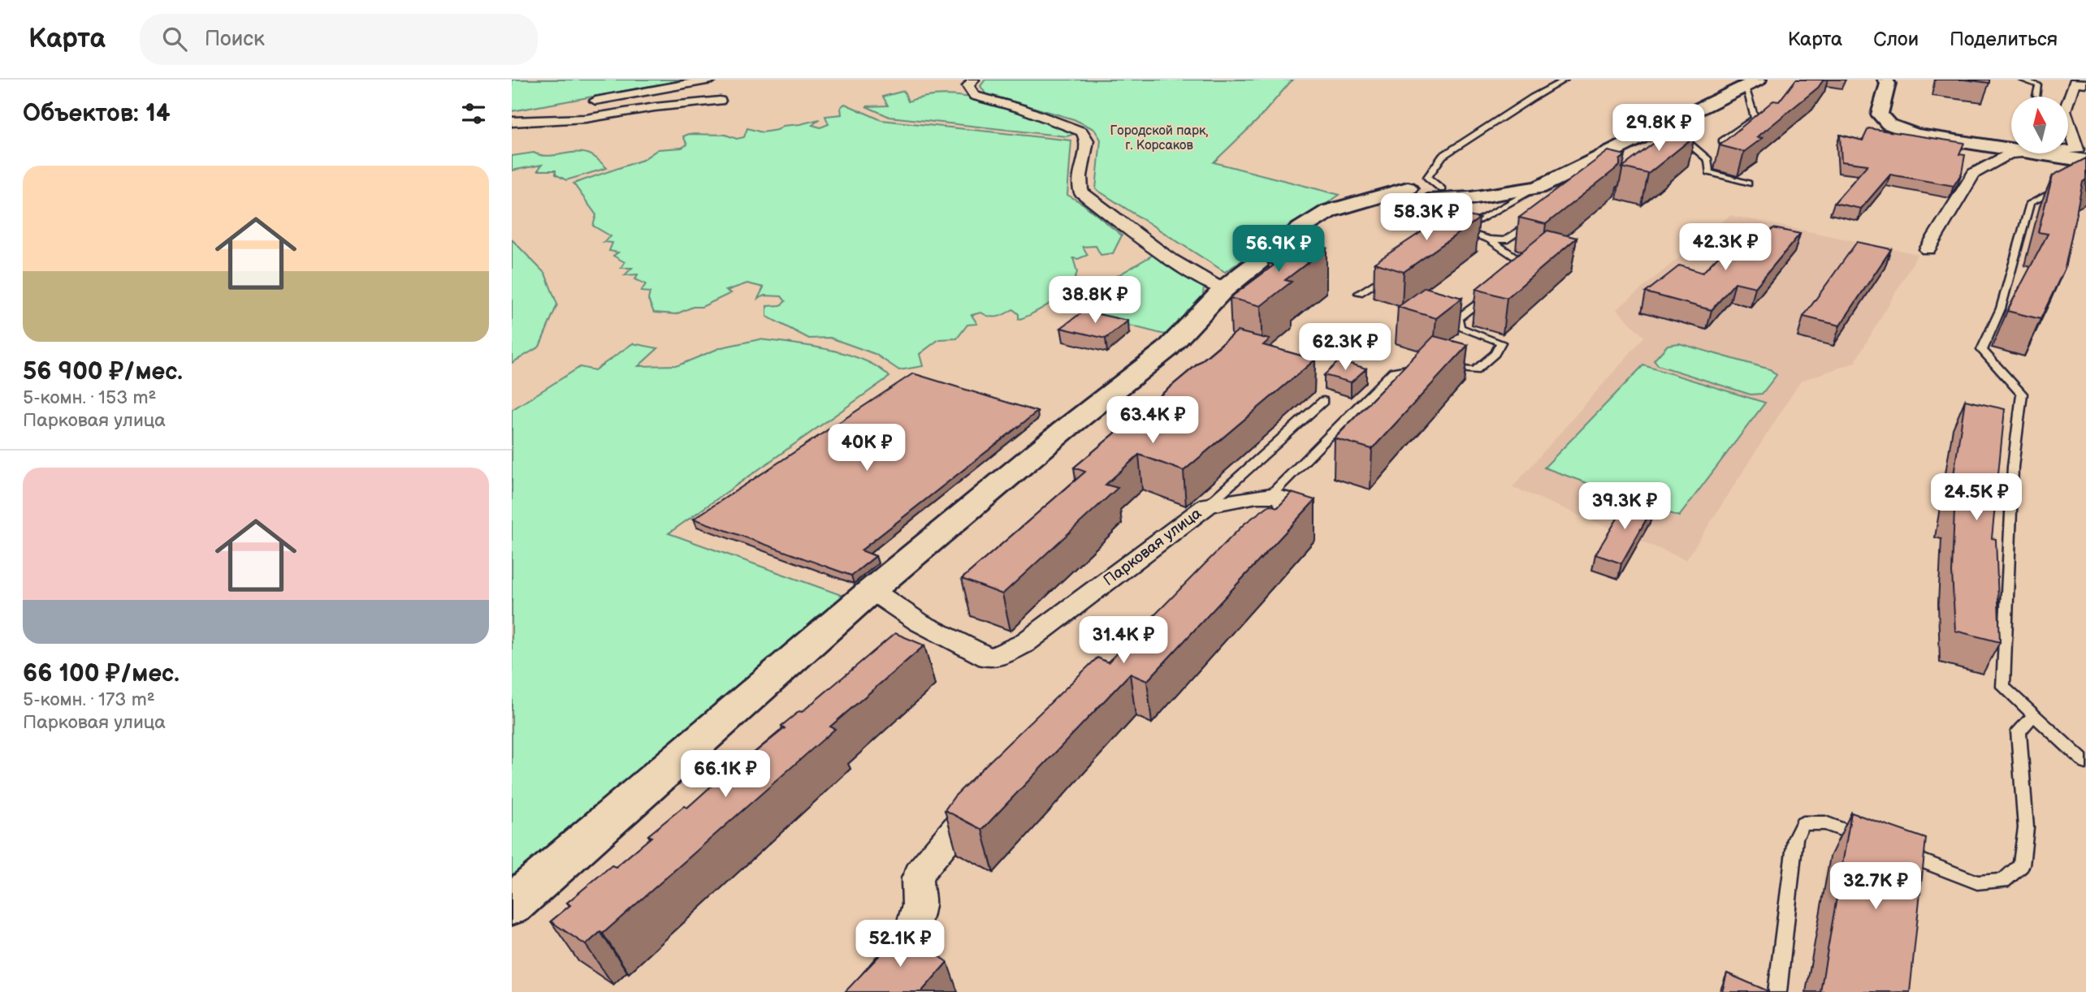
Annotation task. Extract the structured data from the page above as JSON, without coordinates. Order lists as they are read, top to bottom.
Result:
{
  "streets": {
    "street": ["Парковая улица"]
  },
  "parks": ["Городской парк, г. Корсаков"],
  "north": "top",
  "page": {
    "header": "Карта",
    "search": "Поиск",
    "nav": ["Карта", "Слои", "Поделиться"],
    "heading": "Объектов: 14",
    "price": [
      "29.8K ₽",
      "58.3K ₽",
      "42.3K ₽",
      "56.9K ₽",
      "38.8K ₽",
      "62.3K ₽",
      "63.4K ₽",
      "40K ₽",
      "24.5K ₽",
      "39.3K ₽",
      "31.4K ₽",
      "66.1K ₽",
      "32.7K ₽",
      "52.1K ₽"
    ],
    "list": [
      {
        "name": "56 900 ₽/мес.",
        "note": "5-комн. · 153 m² · Парковая улица"
      },
      {
        "name": "66 100 ₽/мес.",
        "note": "5-комн. · 173 m² · Парковая улица"
      }
    ]
  }
}
